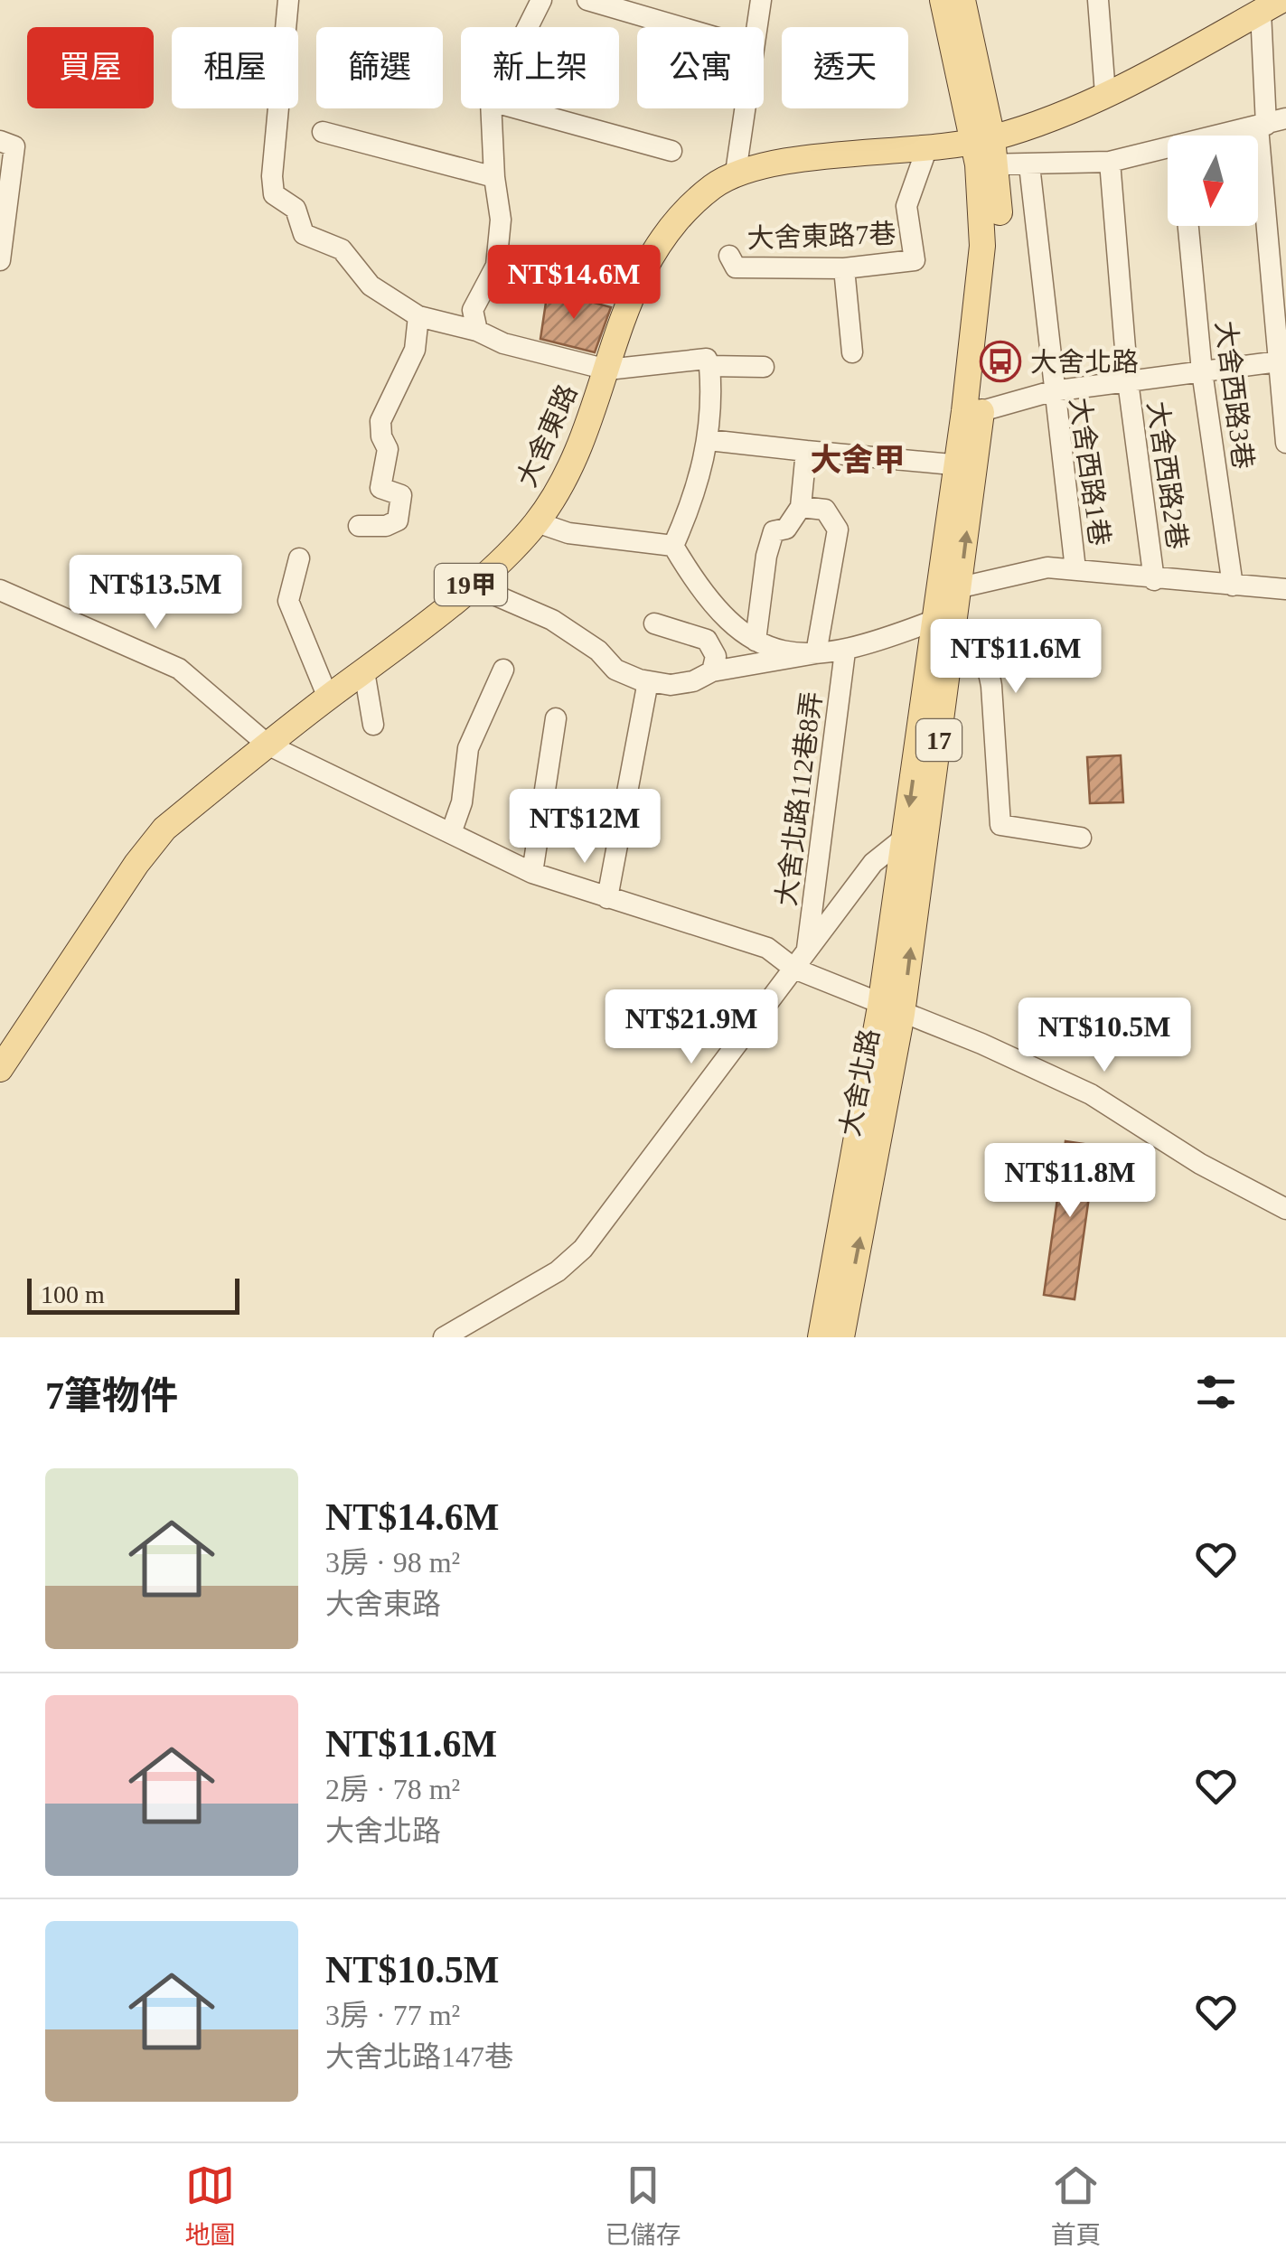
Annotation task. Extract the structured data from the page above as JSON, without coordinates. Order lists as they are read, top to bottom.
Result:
{
  "streets": {
    "main road": [
      "大舍東路",
      "19甲",
      "17",
      "大舍北路"
    ],
    "street": [
      "大舍東路7巷",
      "大舍西路3巷",
      "大舍西路1巷",
      "大舍西路2巷",
      "大舍北路112巷8弄"
    ]
  },
  "crossings": [
    ["大舍東路7巷", "大舍東路"],
    ["大舍東路", "19甲"],
    ["大舍東路", "17"],
    ["大舍東路", "大舍北路"],
    ["19甲", "17"],
    ["19甲", "大舍北路"],
    ["17", "大舍北路"]
  ],
  "districts": ["大舍甲"],
  "places": {
    "bus stop": ["大舍北路"]
  },
  "scale_bar": "100 m",
  "north": "bottom",
  "page": {
    "chip": [
      "買屋",
      "租屋",
      "篩選",
      "新上架",
      "公寓",
      "透天"
    ],
    "price": [
      "NT$14.6M",
      "NT$13.5M",
      "NT$11.6M",
      "NT$12M",
      "NT$21.9M",
      "NT$10.5M",
      "NT$11.8M"
    ],
    "scale": "100 m",
    "heading": "7筆物件",
    "list": [
      {
        "name": "NT$14.6M",
        "note": "3房 · 98 m² · 大舍東路"
      },
      {
        "name": "NT$11.6M",
        "note": "2房 · 78 m² · 大舍北路"
      },
      {
        "name": "NT$10.5M",
        "note": "3房 · 77 m² · 大舍北路147巷"
      }
    ],
    "tabs": ["地圖", "已儲存", "首頁"]
  }
}
